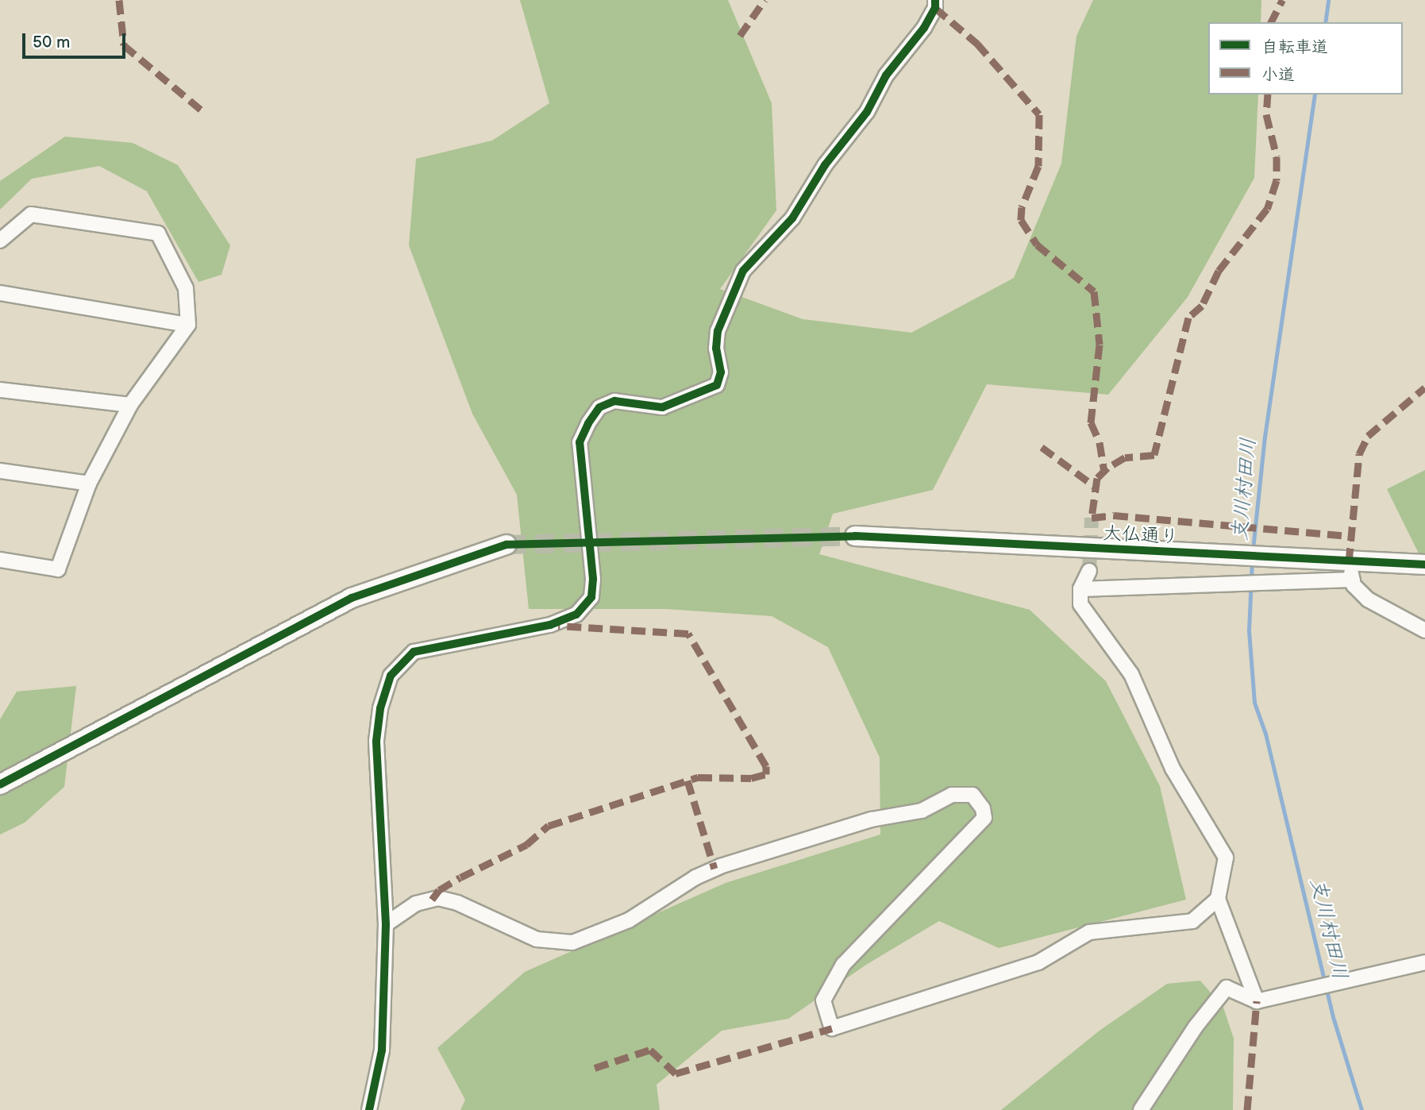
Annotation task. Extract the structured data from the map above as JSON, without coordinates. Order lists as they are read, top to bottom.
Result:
{
  "streets": {
    "street": ["大仏通り"]
  },
  "water": ["支川村田川"],
  "legend": ["自転車道", "小道"],
  "scale_bar": "50 m"
}
